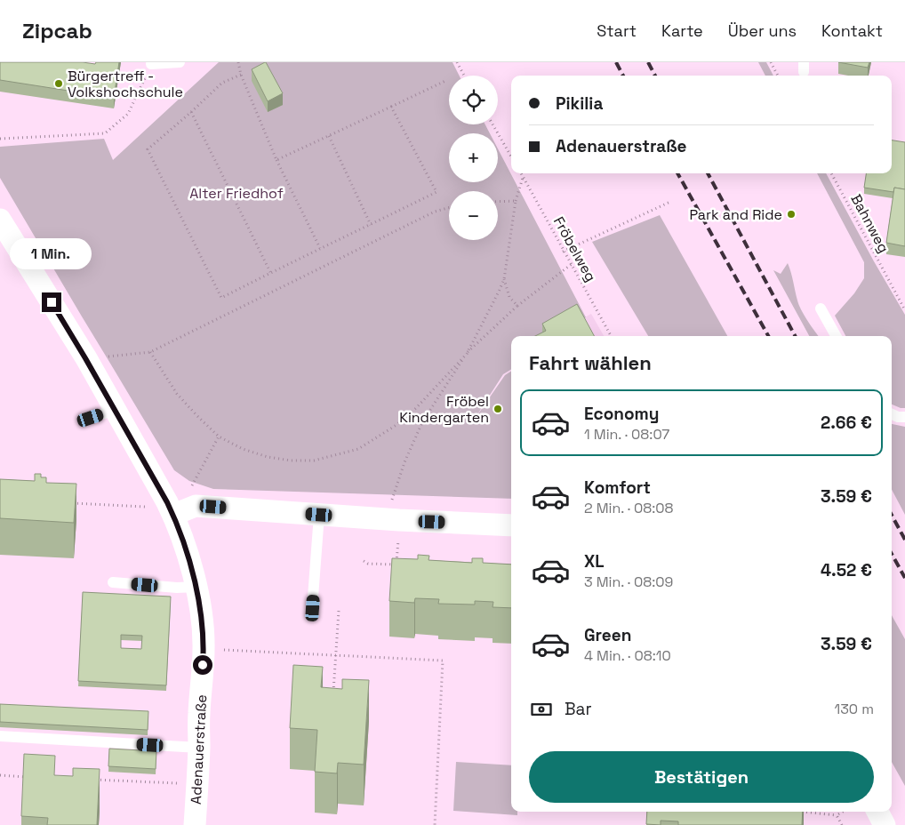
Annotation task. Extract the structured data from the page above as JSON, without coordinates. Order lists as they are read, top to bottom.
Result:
{
  "streets": {
    "street": ["Adenauerstraße"],
    "path": ["Bahnweg", "Fröbelweg"]
  },
  "parks": ["Alter Friedhof"],
  "places": ["Bürgertreff - Volkshochschule", "Park and Ride", "Fröbel Kindergarten"],
  "page": {
    "header": "Zipcab",
    "nav": [
      "Start",
      "Karte",
      "Über uns",
      "Kontakt"
    ],
    "map_buttons": ["+", "−"],
    "banner": ["Pikilia", "Adenauerstraße"],
    "bubble": "1 Min.",
    "heading": "Fahrt wählen",
    "list": [
      {
        "name": "Economy",
        "note": "1 Min. · 08:07",
        "value": "2.66 €"
      },
      {
        "name": "Komfort",
        "note": "2 Min. · 08:08",
        "value": "3.59 €"
      },
      {
        "name": "XL",
        "note": "3 Min. · 08:09",
        "value": "4.52 €"
      },
      {
        "name": "Green",
        "note": "4 Min. · 08:10",
        "value": "3.59 €"
      }
    ],
    "pay": ["Bar", "130 m"],
    "buttons": "Bestätigen"
  }
}
